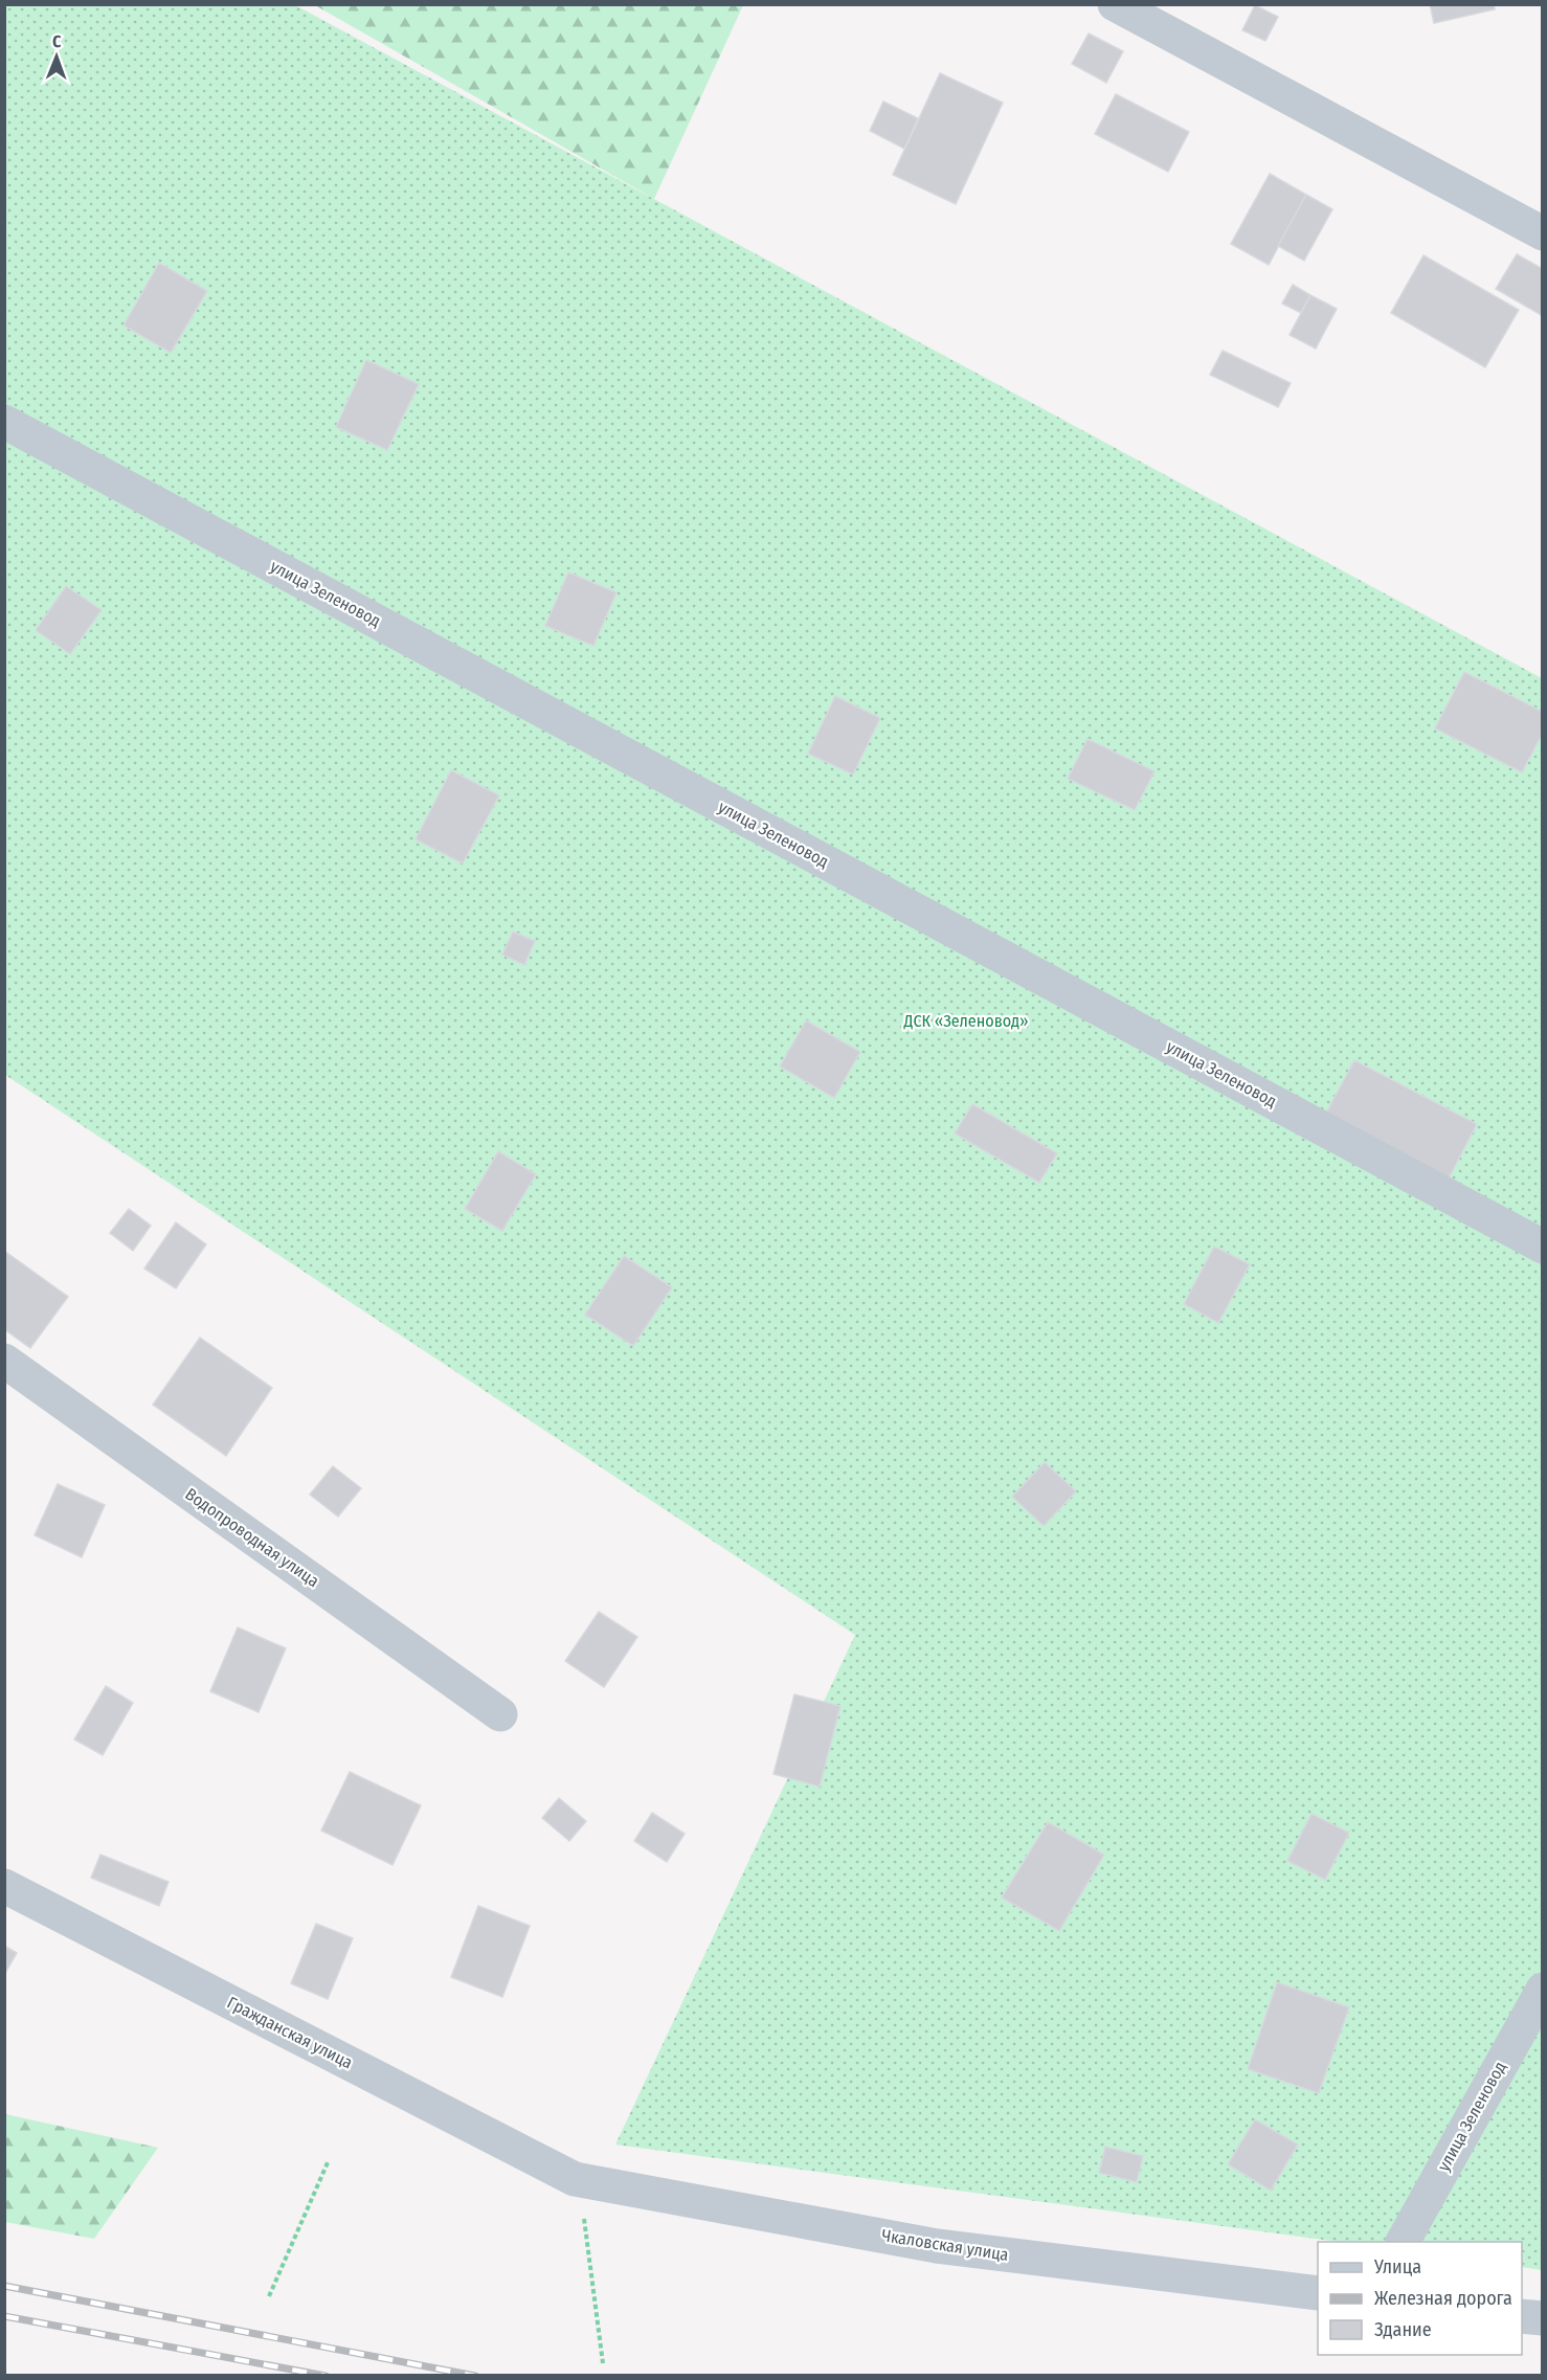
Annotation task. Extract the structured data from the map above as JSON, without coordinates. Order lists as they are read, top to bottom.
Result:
{
  "streets": {
    "street": [
      "улица Зеленовод",
      "Водопроводная улица",
      "Гражданская улица",
      "Чкаловская улица"
    ]
  },
  "crossings": [
    ["Гражданская улица", "Чкаловская улица"]
  ],
  "parks": ["ДСК «Зеленовод»"],
  "legend": ["Улица", "Железная дорога", "Здание"],
  "north": "top"
}
